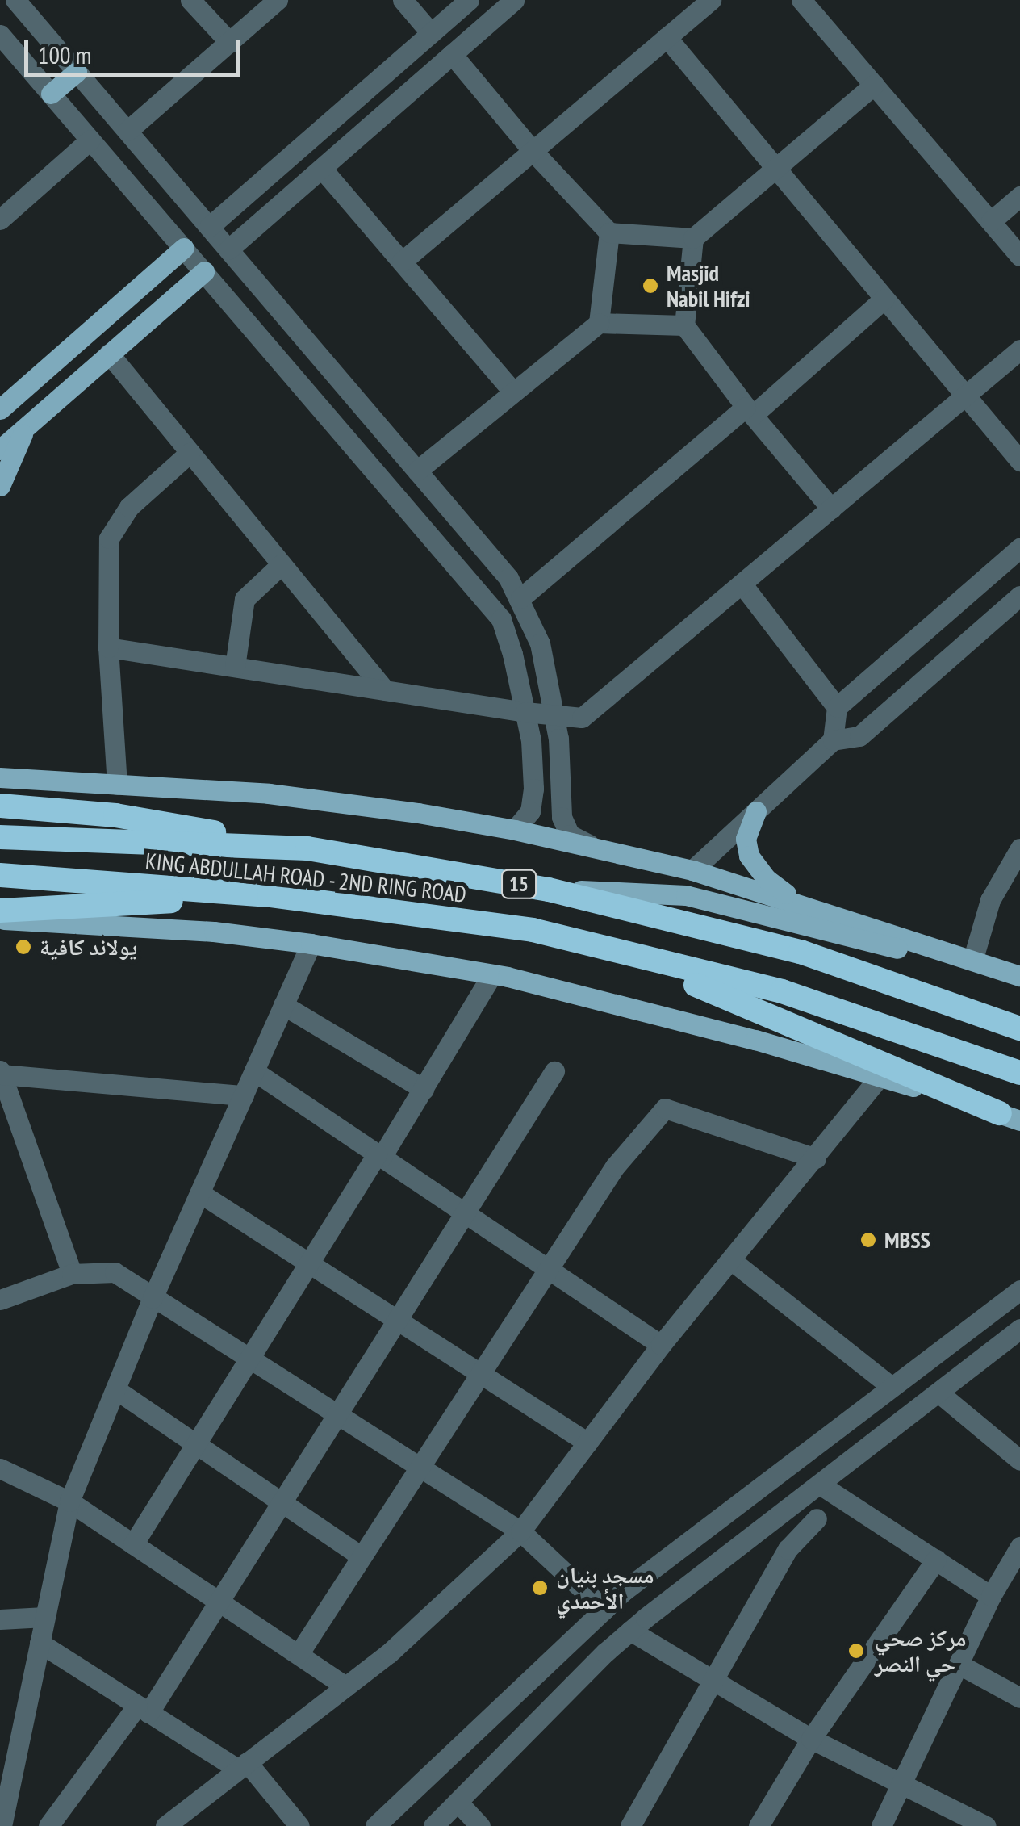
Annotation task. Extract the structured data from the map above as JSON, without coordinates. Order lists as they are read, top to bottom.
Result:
{
  "streets": {
    "highway": ["KING ABDULLAH ROAD - 2ND RING ROAD", "15"]
  },
  "places": [
    "Masjid Nabil Hifzi",
    "يولاند كافية",
    "MBSS",
    "مسجد بنيان الأحمدي",
    "مركز صحي حي النصر"
  ],
  "scale_bar": "100 m"
}
